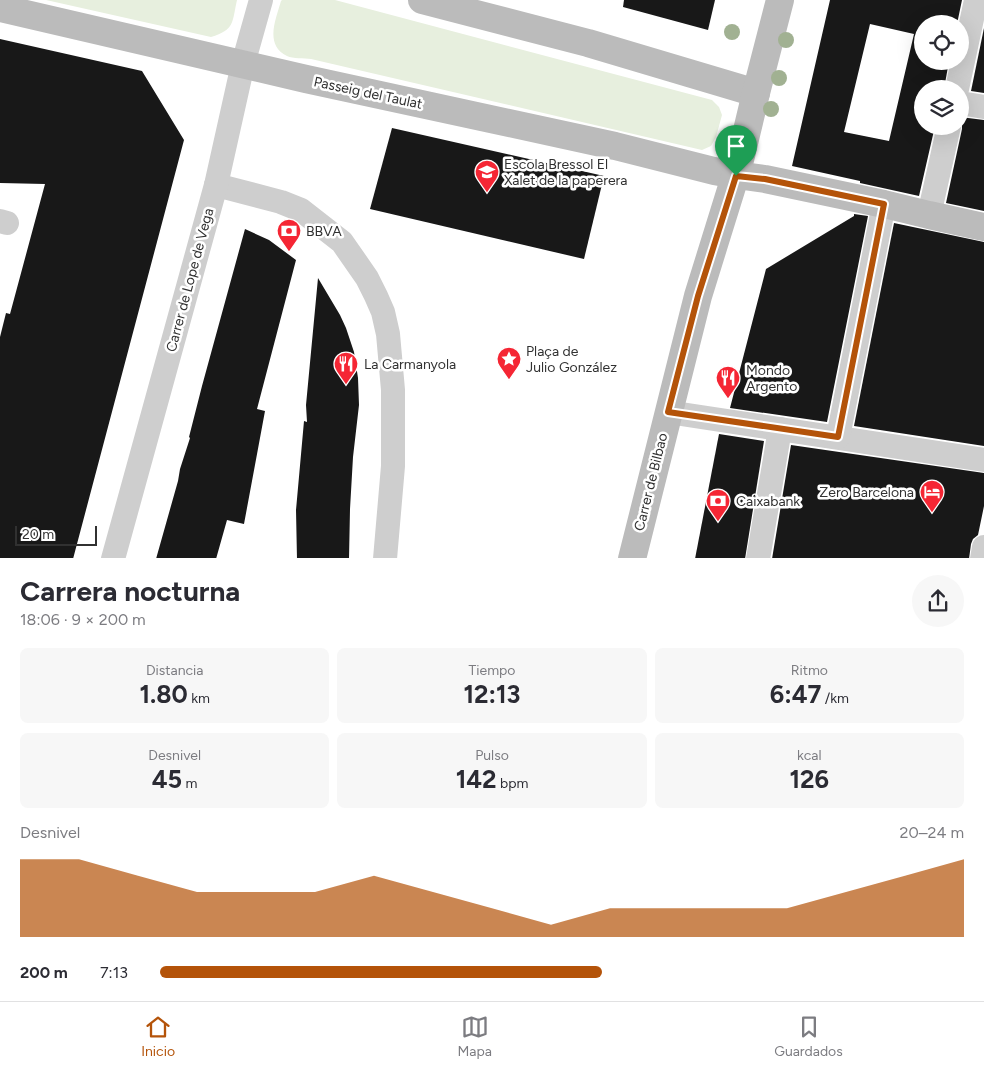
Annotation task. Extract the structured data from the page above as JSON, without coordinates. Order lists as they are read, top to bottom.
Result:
{
  "streets": {
    "street": ["Passeig del Taulat", "Carrer de Lope de Vega", "Carrer de Bilbao"]
  },
  "crossings": [
    ["Passeig del Taulat", "Carrer de Lope de Vega"],
    ["Passeig del Taulat", "Carrer de Bilbao"]
  ],
  "places": {
    "school or university": ["Escola Bressol El Xalet de la paperera"],
    "bank": ["BBVA", "Caixabank"],
    "place": ["Plaça de Julio González"],
    "restaurant": ["La Carmanyola", "Mondo Argento"],
    "hotel": ["Zero Barcelona"]
  },
  "scale_bar": "20 m",
  "page": {
    "scale": "20 m",
    "heading": ["Carrera nocturna", "18:06 · 9 × 200 m"],
    "stats": [
      ["Distancia", "1.80 km"],
      ["Tiempo", "12:13"],
      ["Ritmo", "6:47 /km"],
      ["Desnivel", "45 m"],
      ["Pulso", "142 bpm"],
      ["kcal", "126"]
    ],
    "chart": ["Desnivel", "20–24 m"],
    "list": [
      {
        "name": "200 m",
        "note": "7:13"
      }
    ],
    "tabs": ["Inicio", "Mapa", "Guardados"]
  }
}
